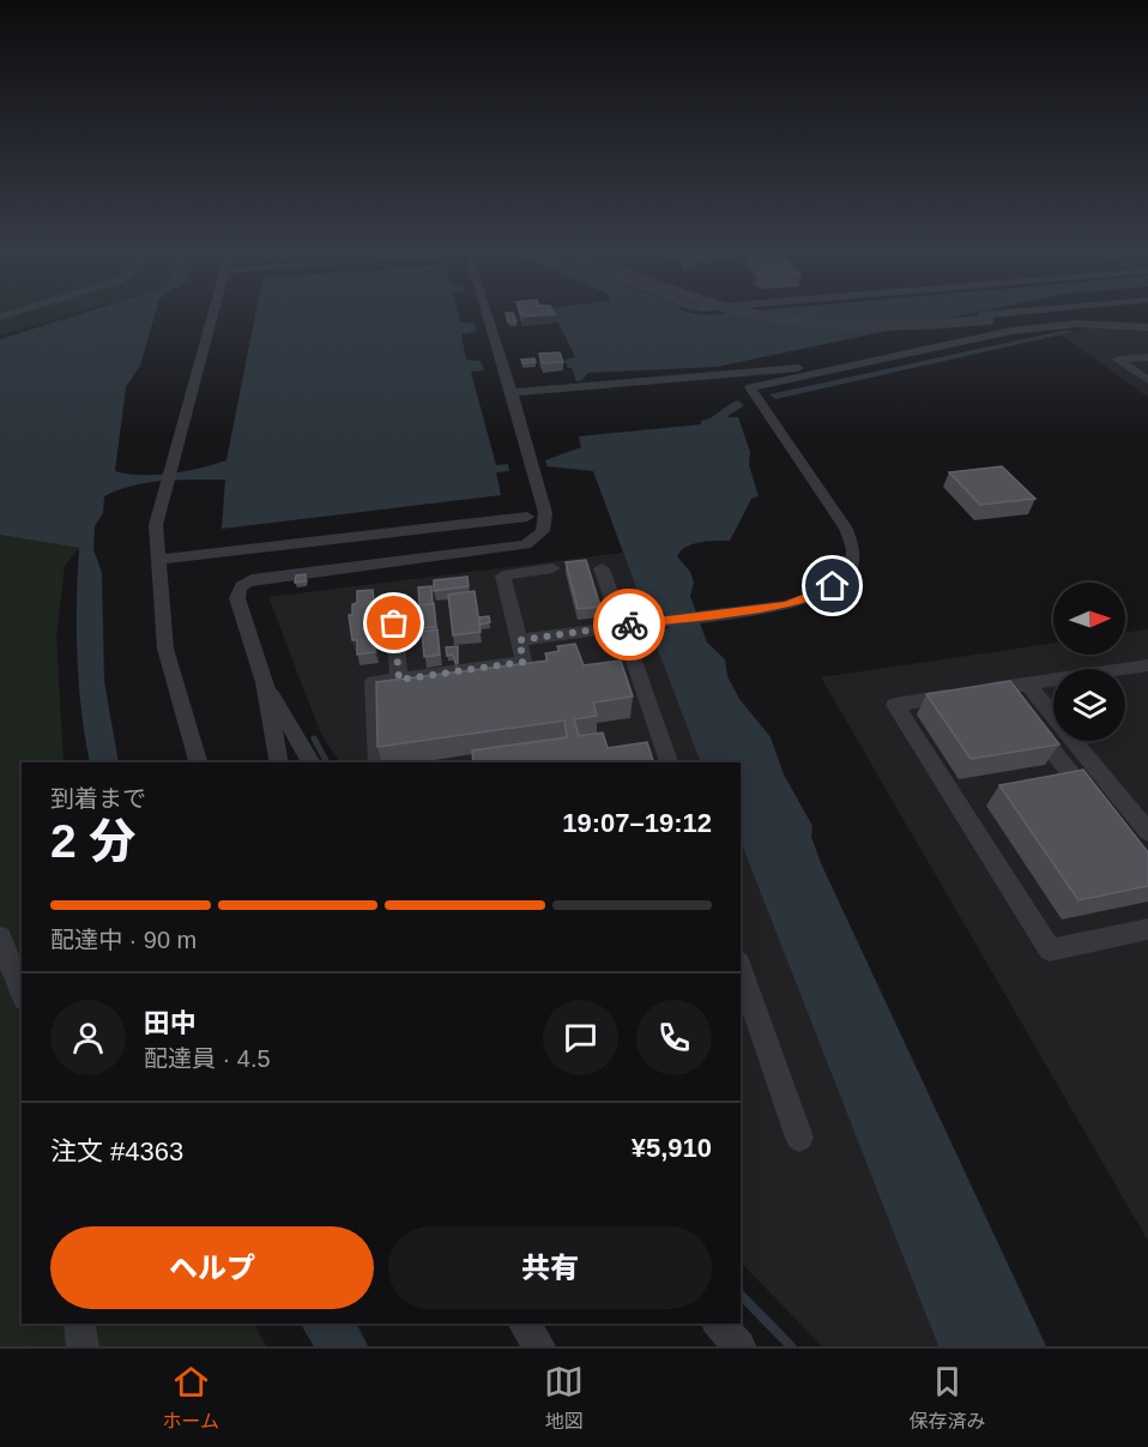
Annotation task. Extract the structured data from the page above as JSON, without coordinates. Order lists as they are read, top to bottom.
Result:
{
  "north": "right",
  "page": {
    "heading": ["2 分", "到着まで", "19:07–19:12"],
    "panel": [
      "田中",
      "配達員 · 4.5",
      "注文 #4363",
      "¥5,910"
    ],
    "bar": "配達中 · 90 m",
    "buttons": ["ヘルプ", "共有"],
    "tabs": ["ホーム", "地図", "保存済み"]
  }
}
